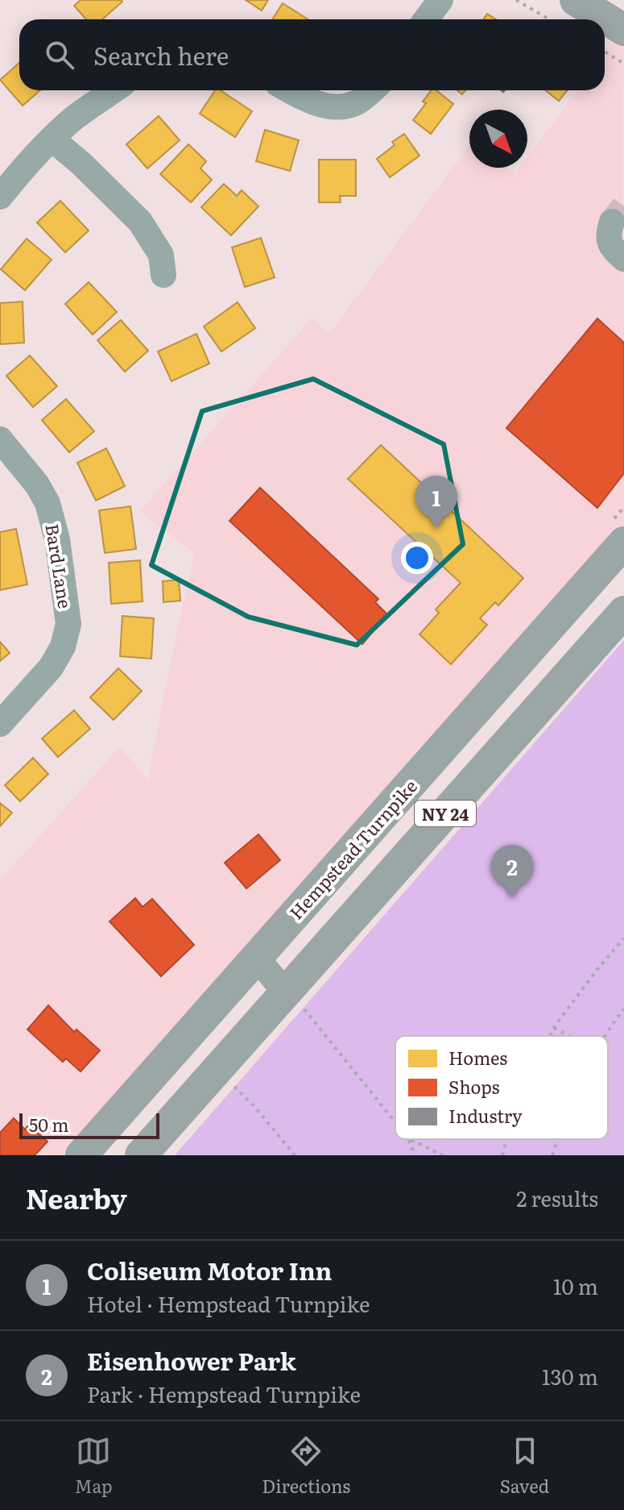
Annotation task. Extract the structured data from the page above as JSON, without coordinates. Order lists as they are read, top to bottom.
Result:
{
  "streets": {
    "main road": ["NY 24", "Hempstead Turnpike"],
    "street": ["Bard Lane"]
  },
  "legend": ["Homes", "Shops", "Industry"],
  "scale_bar": "50 m",
  "north": "bottom right",
  "page": {
    "search": "Search here",
    "pins": ["1", "2"],
    "scale": "50 m",
    "heading": ["Nearby", "2 results"],
    "list": [
      {
        "mark": "1",
        "name": "Coliseum Motor Inn",
        "note": "Hotel · Hempstead Turnpike",
        "value": "10 m"
      },
      {
        "mark": "2",
        "name": "Eisenhower Park",
        "note": "Park · Hempstead Turnpike",
        "value": "130 m"
      }
    ],
    "nav": ["Map", "Directions", "Saved"]
  }
}
